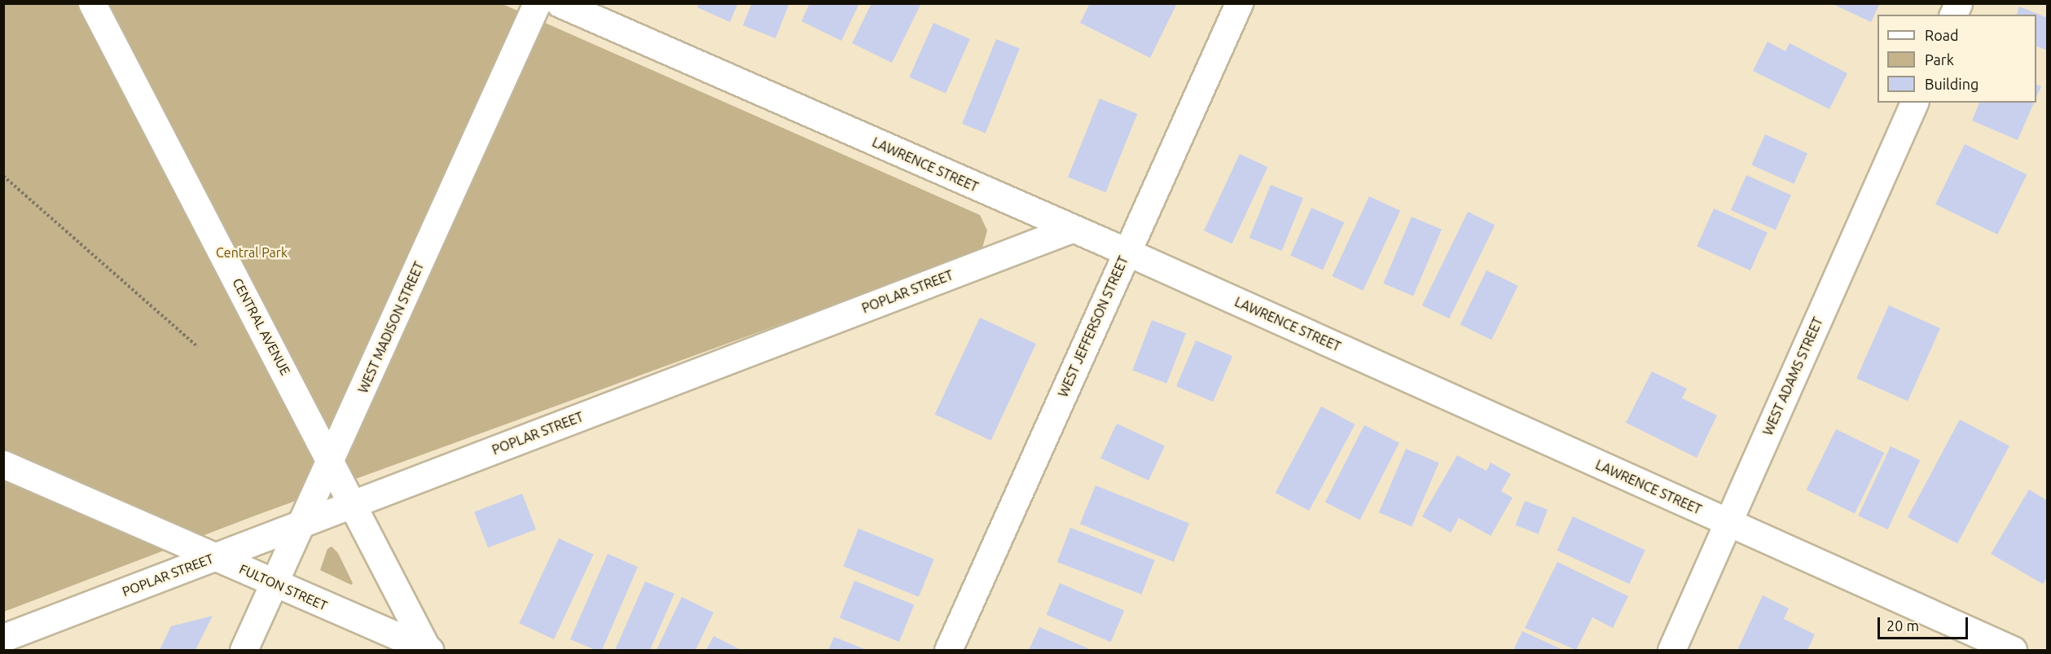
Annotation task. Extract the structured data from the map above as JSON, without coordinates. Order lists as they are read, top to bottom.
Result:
{
  "streets": {
    "street": [
      "LAWRENCE STREET",
      "POPLAR STREET",
      "CENTRAL AVENUE",
      "WEST JEFFERSON STREET",
      "WEST MADISON STREET",
      "WEST ADAMS STREET",
      "FULTON STREET"
    ]
  },
  "crossings": [
    ["LAWRENCE STREET", "POPLAR STREET"],
    ["LAWRENCE STREET", "WEST JEFFERSON STREET"],
    ["LAWRENCE STREET", "WEST ADAMS STREET"],
    ["POPLAR STREET", "CENTRAL AVENUE"],
    ["POPLAR STREET", "WEST MADISON STREET"],
    ["POPLAR STREET", "FULTON STREET"],
    ["CENTRAL AVENUE", "WEST MADISON STREET"],
    ["CENTRAL AVENUE", "FULTON STREET"],
    ["WEST MADISON STREET", "FULTON STREET"]
  ],
  "parks": ["Central Park"],
  "legend": ["Road", "Park", "Building"],
  "scale_bar": "20 m"
}
